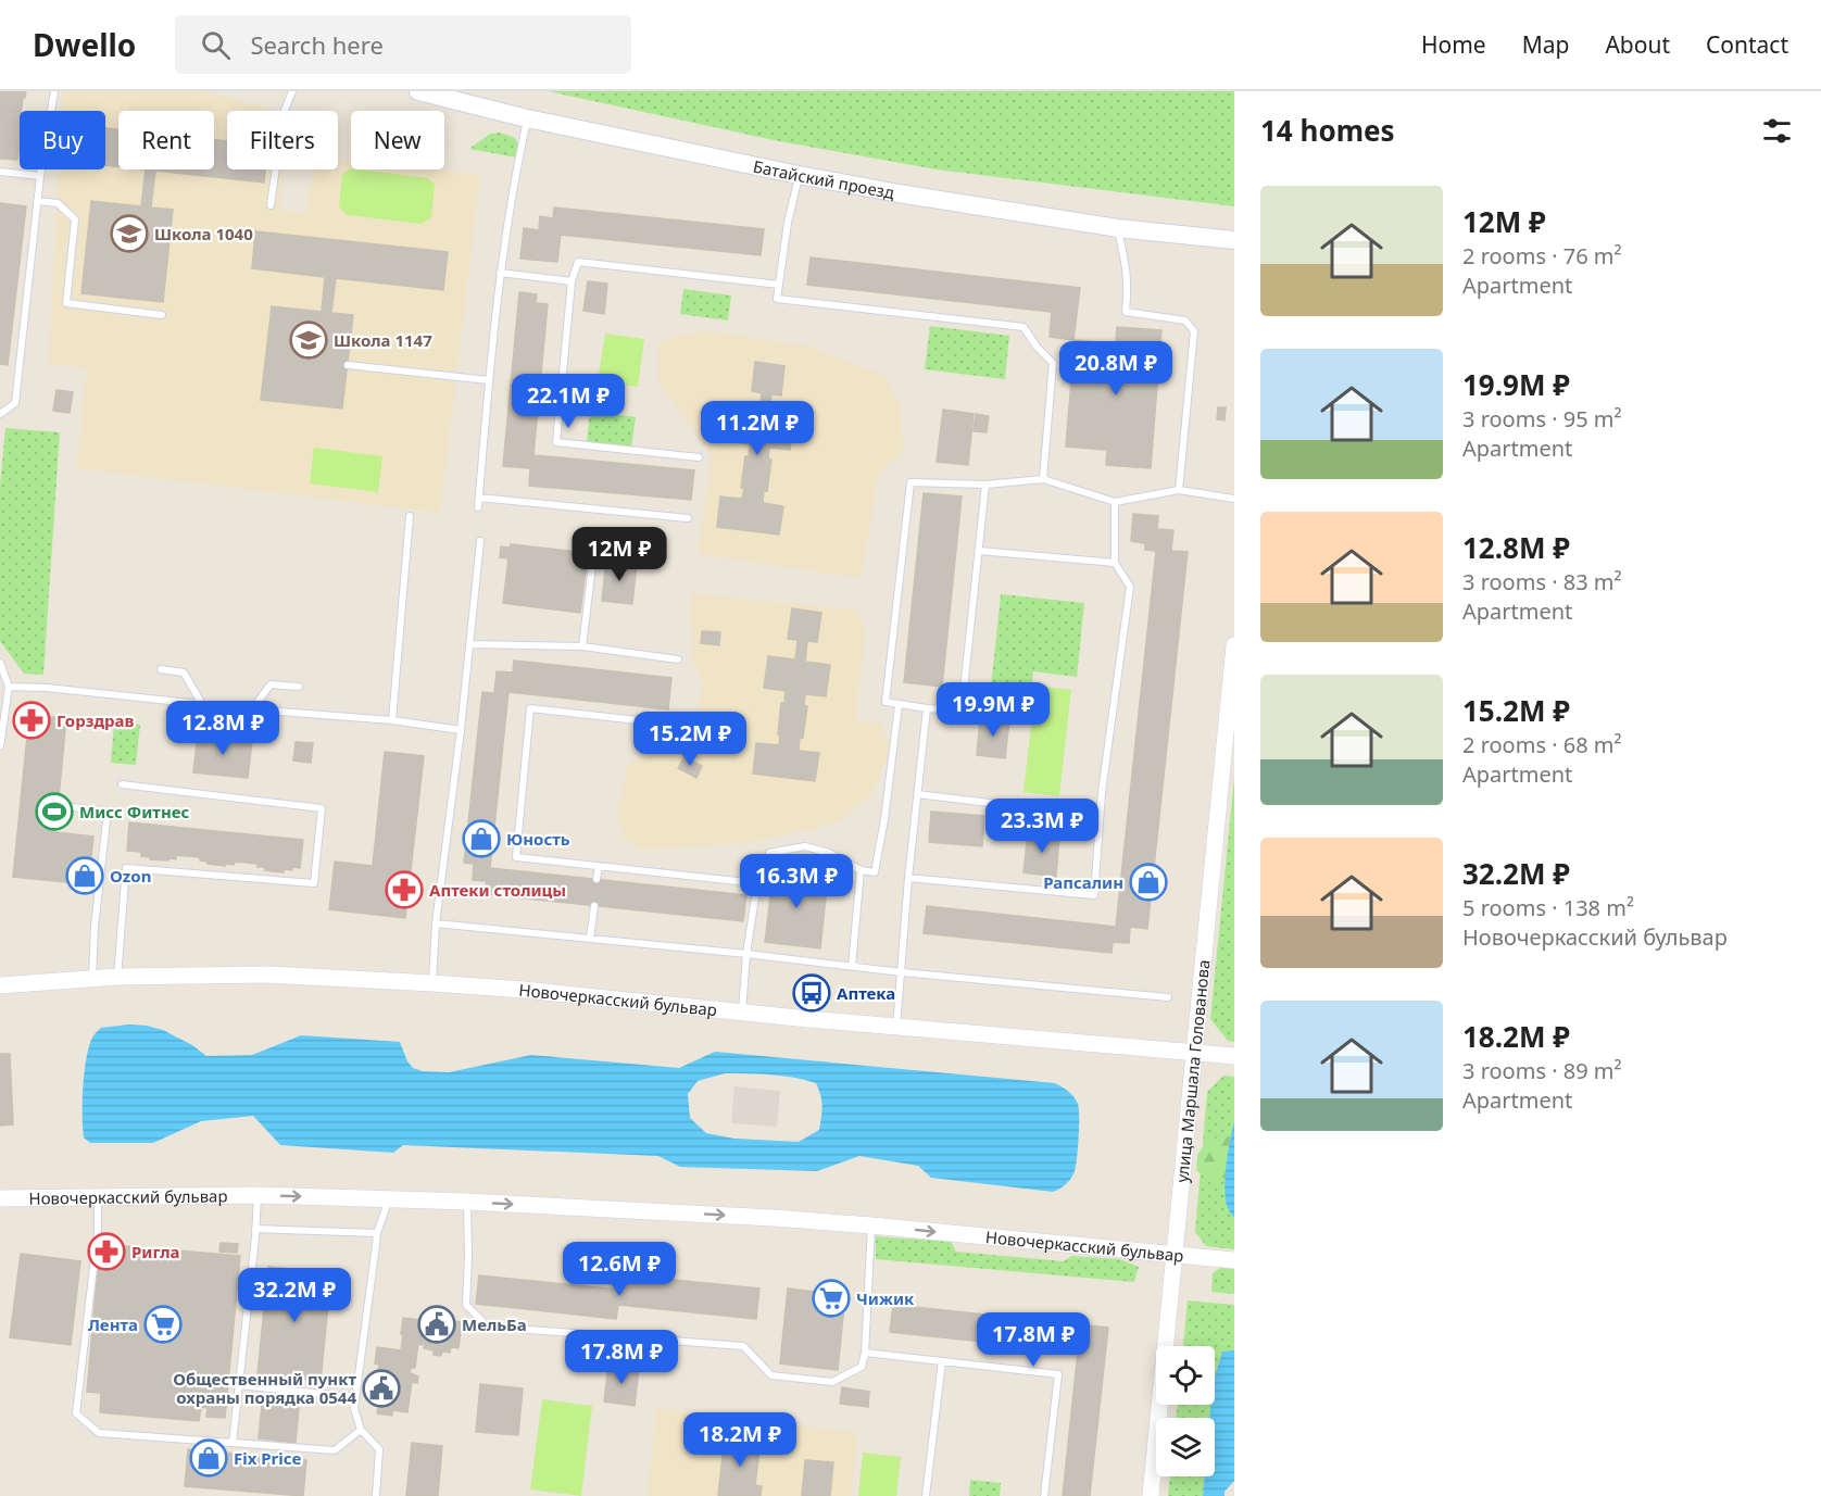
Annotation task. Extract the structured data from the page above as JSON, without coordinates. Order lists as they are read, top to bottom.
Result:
{
  "streets": {
    "main road": ["Батайский проезд"],
    "street": ["Новочеркасский бульвар", "улица Маршала Голованова"]
  },
  "crossings": [
    ["Новочеркасский бульвар", "улица Маршала Голованова"]
  ],
  "places": {
    "school or university": ["Школа 1040", "Школа 1147"],
    "pharmacy": ["Горздрав", "Аптеки столицы", "Ригла"],
    "sports": ["Мисс Фитнес"],
    "shop": [
      "Юность",
      "Ozon",
      "Рапсалин",
      "Fix Price"
    ],
    "bus stop": ["Аптека"],
    "supermarket": ["Чижик", "Лента"],
    "public building": ["МельБа", "Общественный пункт охраны порядка 0544"]
  },
  "page": {
    "header": "Dwello",
    "search": "Search here",
    "nav": [
      "Home",
      "Map",
      "About",
      "Contact"
    ],
    "heading": "14 homes",
    "chip": [
      "Buy",
      "Rent",
      "Filters",
      "New"
    ],
    "list": [
      {
        "name": "12M ₽",
        "note": "2 rooms · 76 m² · Apartment"
      },
      {
        "name": "19.9M ₽",
        "note": "3 rooms · 95 m² · Apartment"
      },
      {
        "name": "12.8M ₽",
        "note": "3 rooms · 83 m² · Apartment"
      },
      {
        "name": "15.2M ₽",
        "note": "2 rooms · 68 m² · Apartment"
      },
      {
        "name": "32.2M ₽",
        "note": "5 rooms · 138 m² · Новочеркасский бульвар"
      },
      {
        "name": "18.2M ₽",
        "note": "3 rooms · 89 m² · Apartment"
      }
    ],
    "price": [
      "20.8M ₽",
      "22.1M ₽",
      "11.2M ₽",
      "12M ₽",
      "19.9M ₽",
      "12.8M ₽",
      "15.2M ₽",
      "23.3M ₽",
      "16.3M ₽",
      "12.6M ₽",
      "32.2M ₽",
      "17.8M ₽",
      "17.8M ₽",
      "18.2M ₽"
    ]
  }
}
